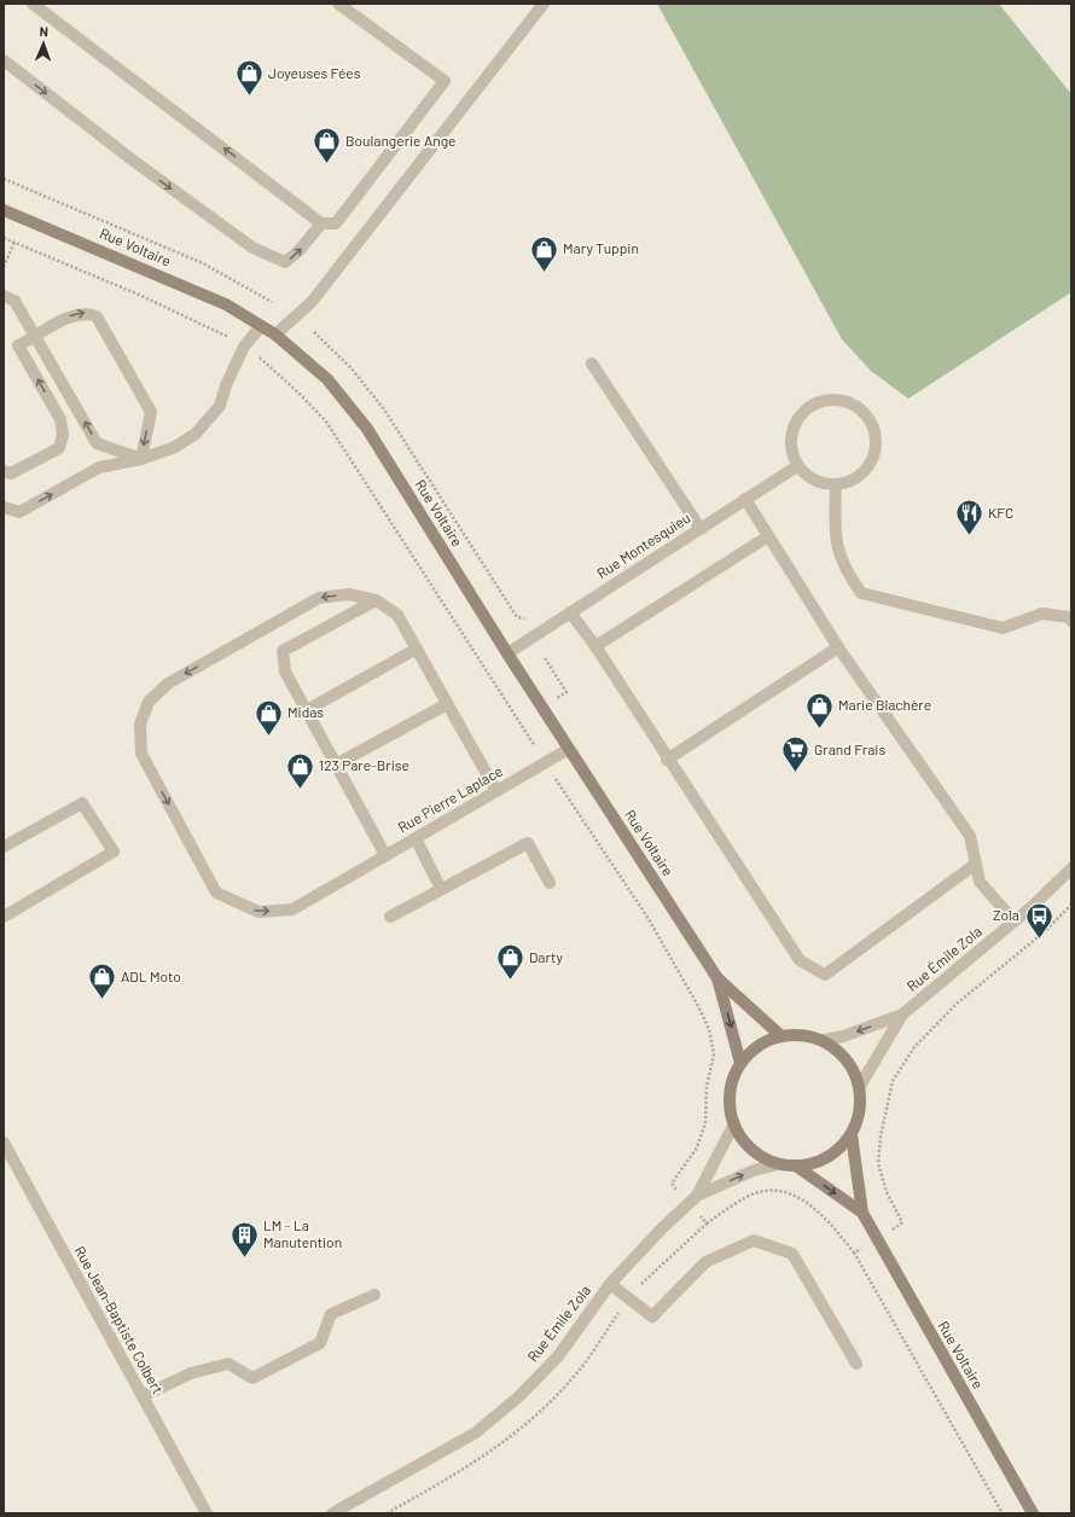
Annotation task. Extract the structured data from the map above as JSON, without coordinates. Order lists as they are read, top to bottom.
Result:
{
  "streets": {
    "street": [
      "Rue Voltaire",
      "Rue Montesquieu",
      "Rue Pierre Laplace",
      "Rue Émile Zola",
      "Rue Jean-Baptiste Colbert"
    ]
  },
  "crossings": [
    ["Rue Voltaire", "Rue Montesquieu"],
    ["Rue Voltaire", "Rue Pierre Laplace"],
    ["Rue Voltaire", "Rue Émile Zola"]
  ],
  "places": {
    "shop": [
      "Joyeuses Fées",
      "Boulangerie Ange",
      "Mary Tuppin",
      "Marie Blachère",
      "Midas",
      "123 Pare-Brise",
      "Darty",
      "ADL Moto"
    ],
    "restaurant": ["KFC"],
    "supermarket": ["Grand Frais"],
    "bus stop": ["Zola"],
    "building": ["LM - La Manutention"]
  },
  "north": "top"
}
